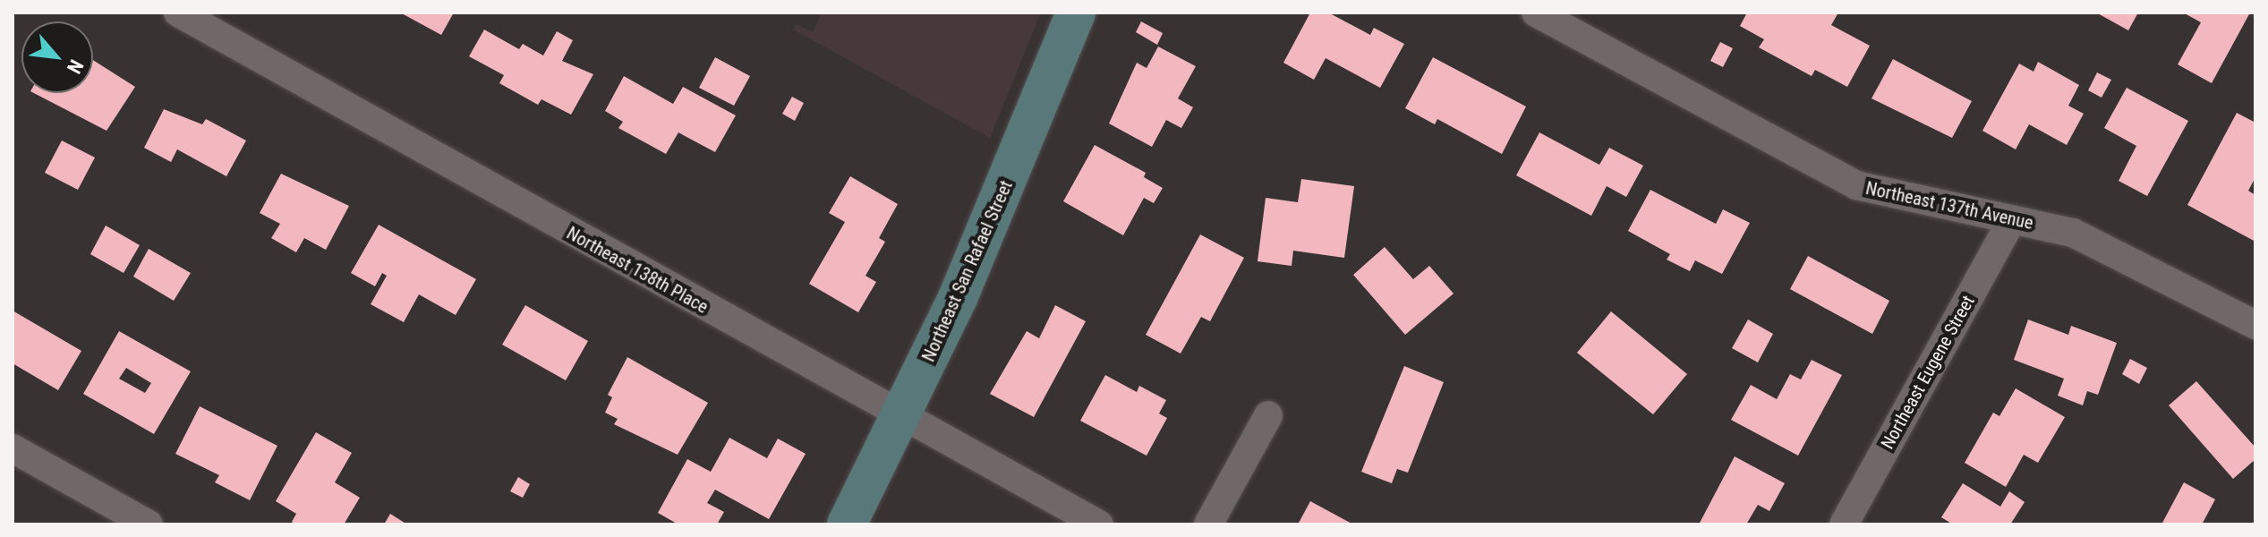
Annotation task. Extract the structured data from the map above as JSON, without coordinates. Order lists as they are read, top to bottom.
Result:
{
  "streets": {
    "street": [
      "Northeast 137th Avenue",
      "Northeast 138th Place",
      "Northeast San Rafael Street",
      "Northeast Eugene Street"
    ]
  },
  "crossings": [
    ["Northeast 137th Avenue", "Northeast Eugene Street"],
    ["Northeast 138th Place", "Northeast San Rafael Street"]
  ],
  "north": "bottom right"
}
